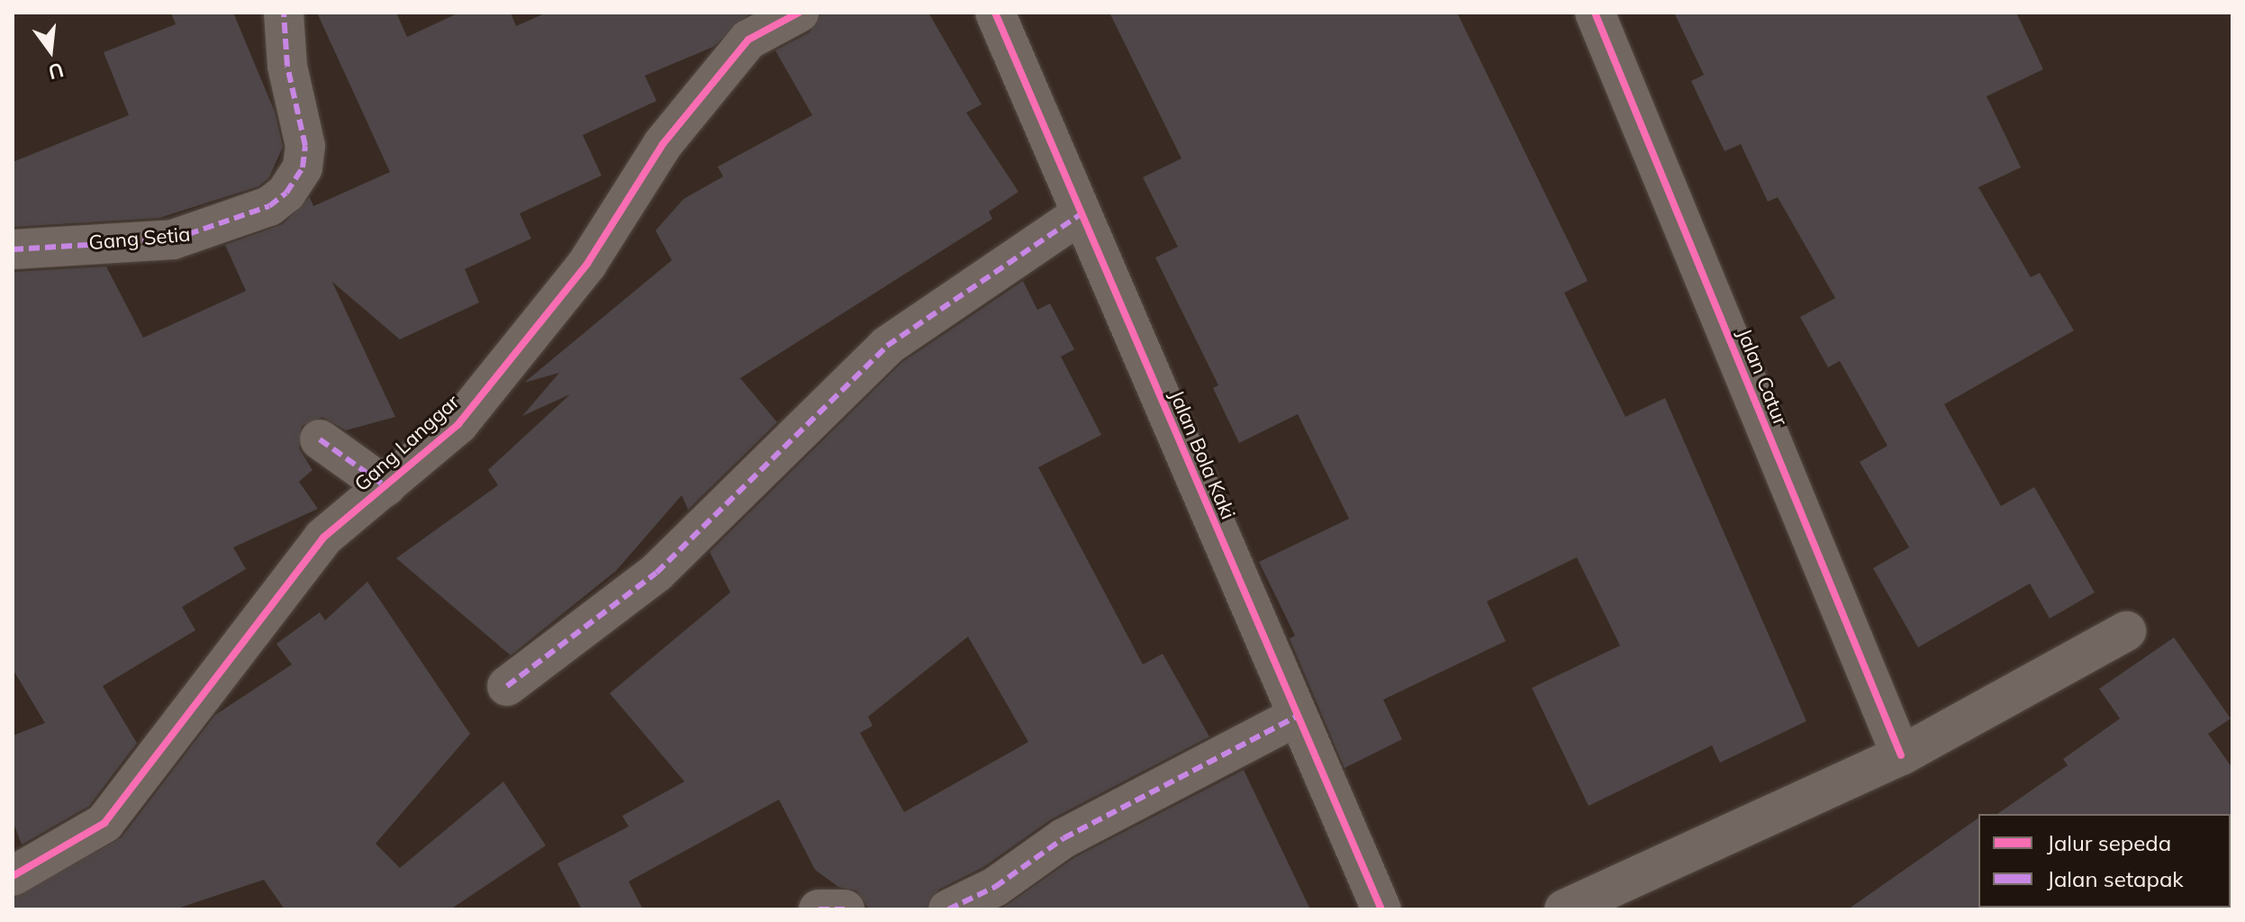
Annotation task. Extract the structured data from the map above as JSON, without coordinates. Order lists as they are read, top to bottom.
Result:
{
  "streets": {
    "street": [
      "Gang Setia",
      "Jalan Catur",
      "Gang Langgar",
      "Jalan Bola Kaki"
    ]
  },
  "legend": ["Jalur sepeda", "Jalan setapak"],
  "north": "bottom"
}
